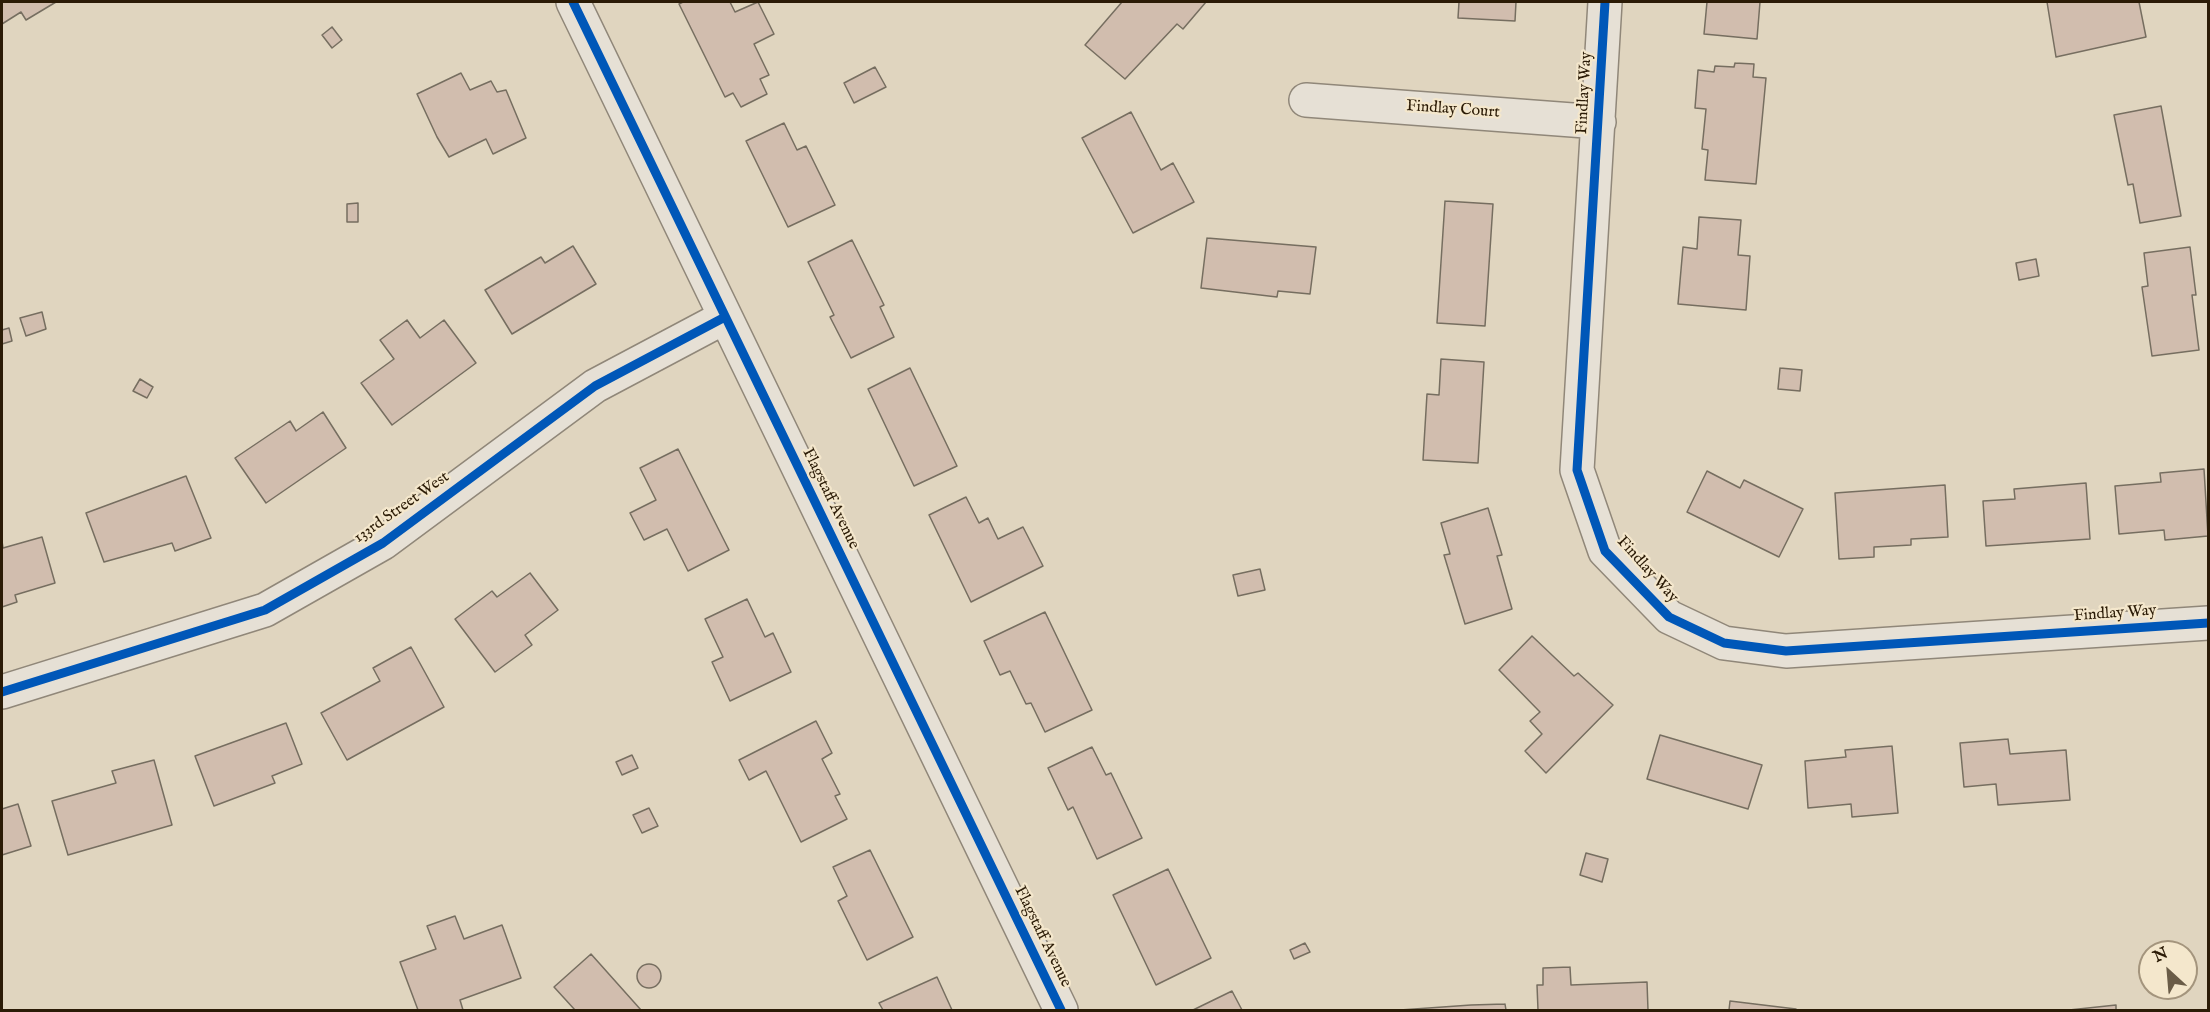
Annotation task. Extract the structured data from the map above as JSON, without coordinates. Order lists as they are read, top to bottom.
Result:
{
  "streets": {
    "street": [
      "Findlay Way",
      "Findlay Court",
      "Flagstaff Avenue",
      "133rd Street West"
    ]
  },
  "crossings": [
    ["Findlay Way", "Findlay Court"],
    ["Flagstaff Avenue", "133rd Street West"]
  ],
  "north": "top left"
}
